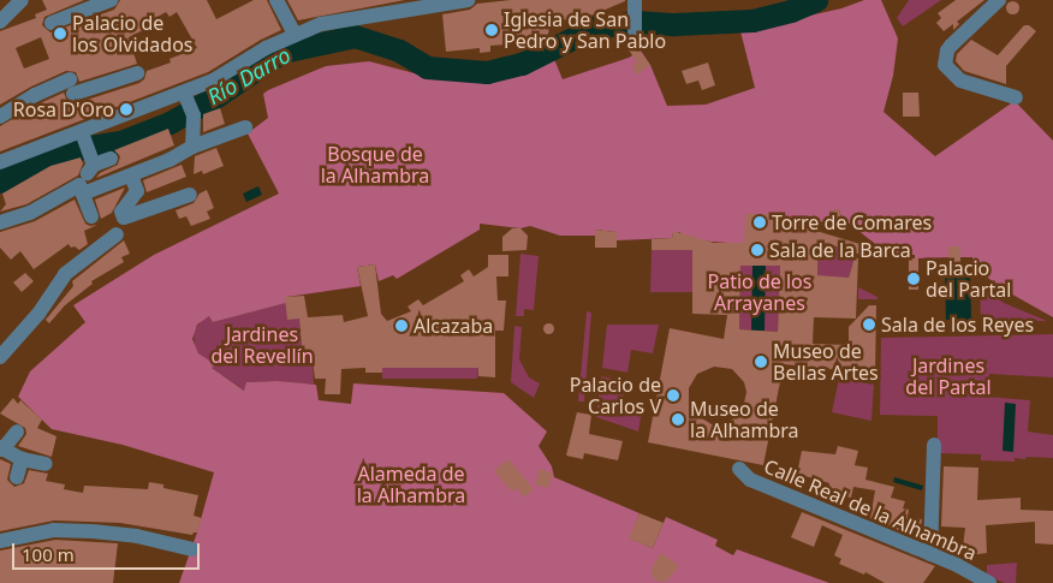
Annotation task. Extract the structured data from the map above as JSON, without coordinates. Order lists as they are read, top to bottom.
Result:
{
  "streets": {
    "street": ["Calle Real de la Alhambra"]
  },
  "water": ["Río Darro"],
  "parks": [
    "Bosque de la Alhambra",
    "Patio de los Arrayanes",
    "Jardines del Revellín",
    "Jardines del Partal",
    "Alameda de la Alhambra"
  ],
  "places": [
    "Iglesia de San Pedro y San Pablo",
    "Palacio de los Olvidados",
    "Rosa D'Oro",
    "Torre de Comares",
    "Sala de la Barca",
    "Palacio del Partal",
    "Sala de los Reyes",
    "Alcazaba",
    "Museo de Bellas Artes",
    "Palacio de Carlos V",
    "Museo de la Alhambra"
  ],
  "scale_bar": "100 m"
}
